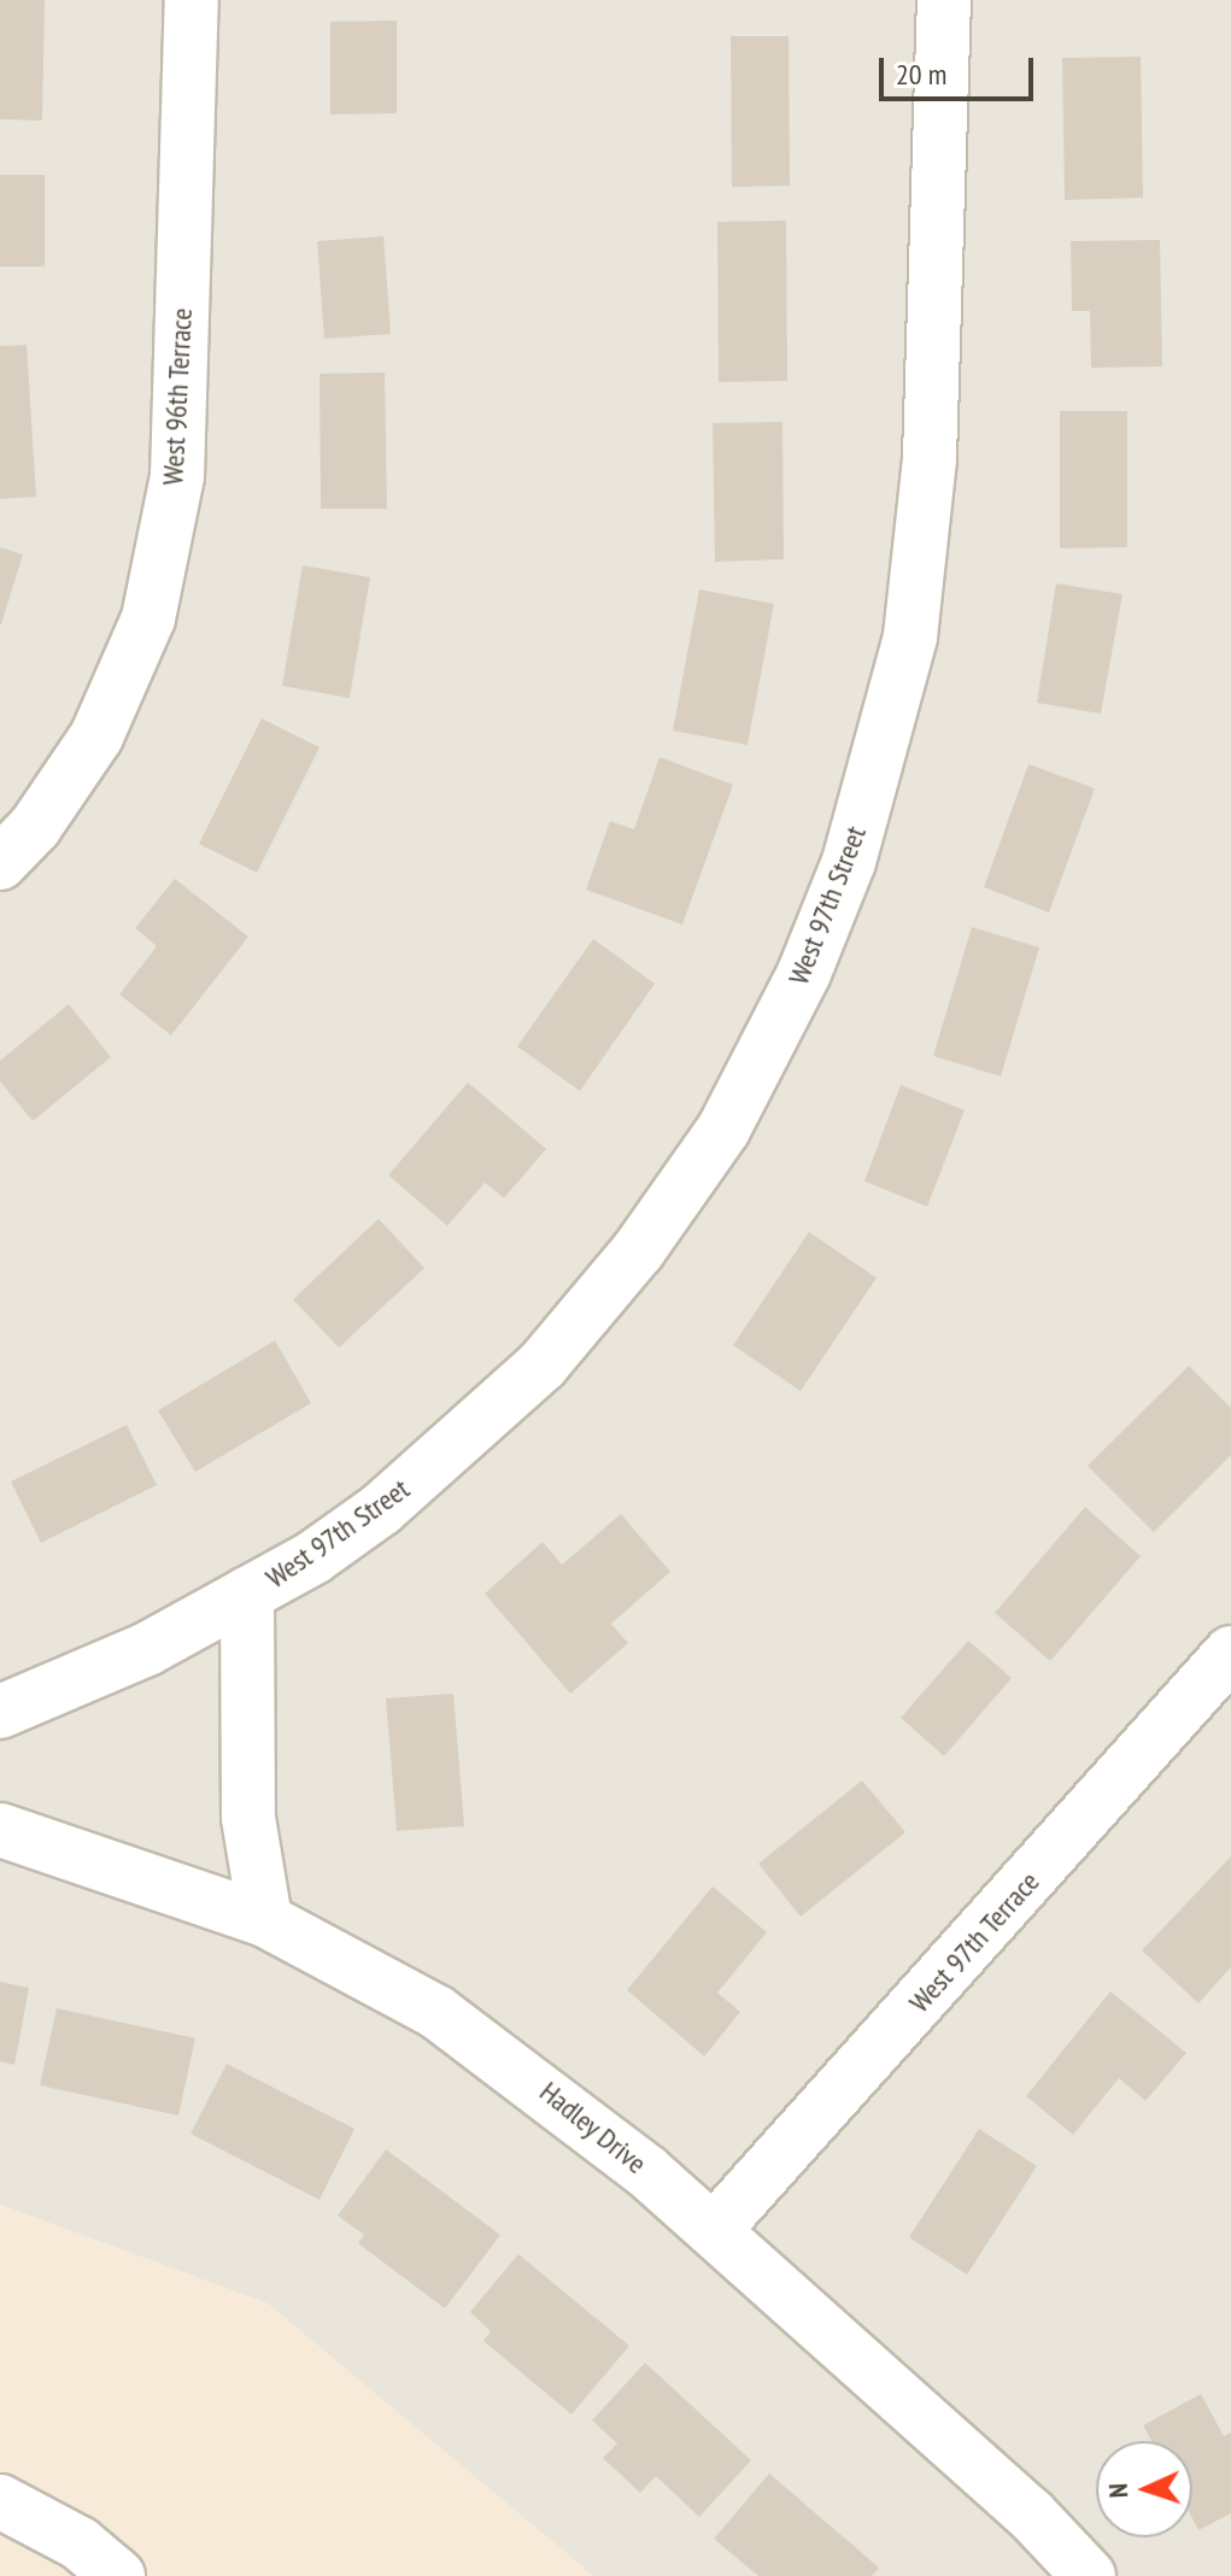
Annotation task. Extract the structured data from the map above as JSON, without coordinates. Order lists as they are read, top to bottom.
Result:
{
  "streets": {
    "street": [
      "West 96th Terrace",
      "West 97th Street",
      "West 97th Terrace",
      "Hadley Drive"
    ]
  },
  "crossings": [
    ["West 97th Street", "Hadley Drive"],
    ["West 97th Terrace", "Hadley Drive"]
  ],
  "scale_bar": "20 m",
  "north": "left"
}
